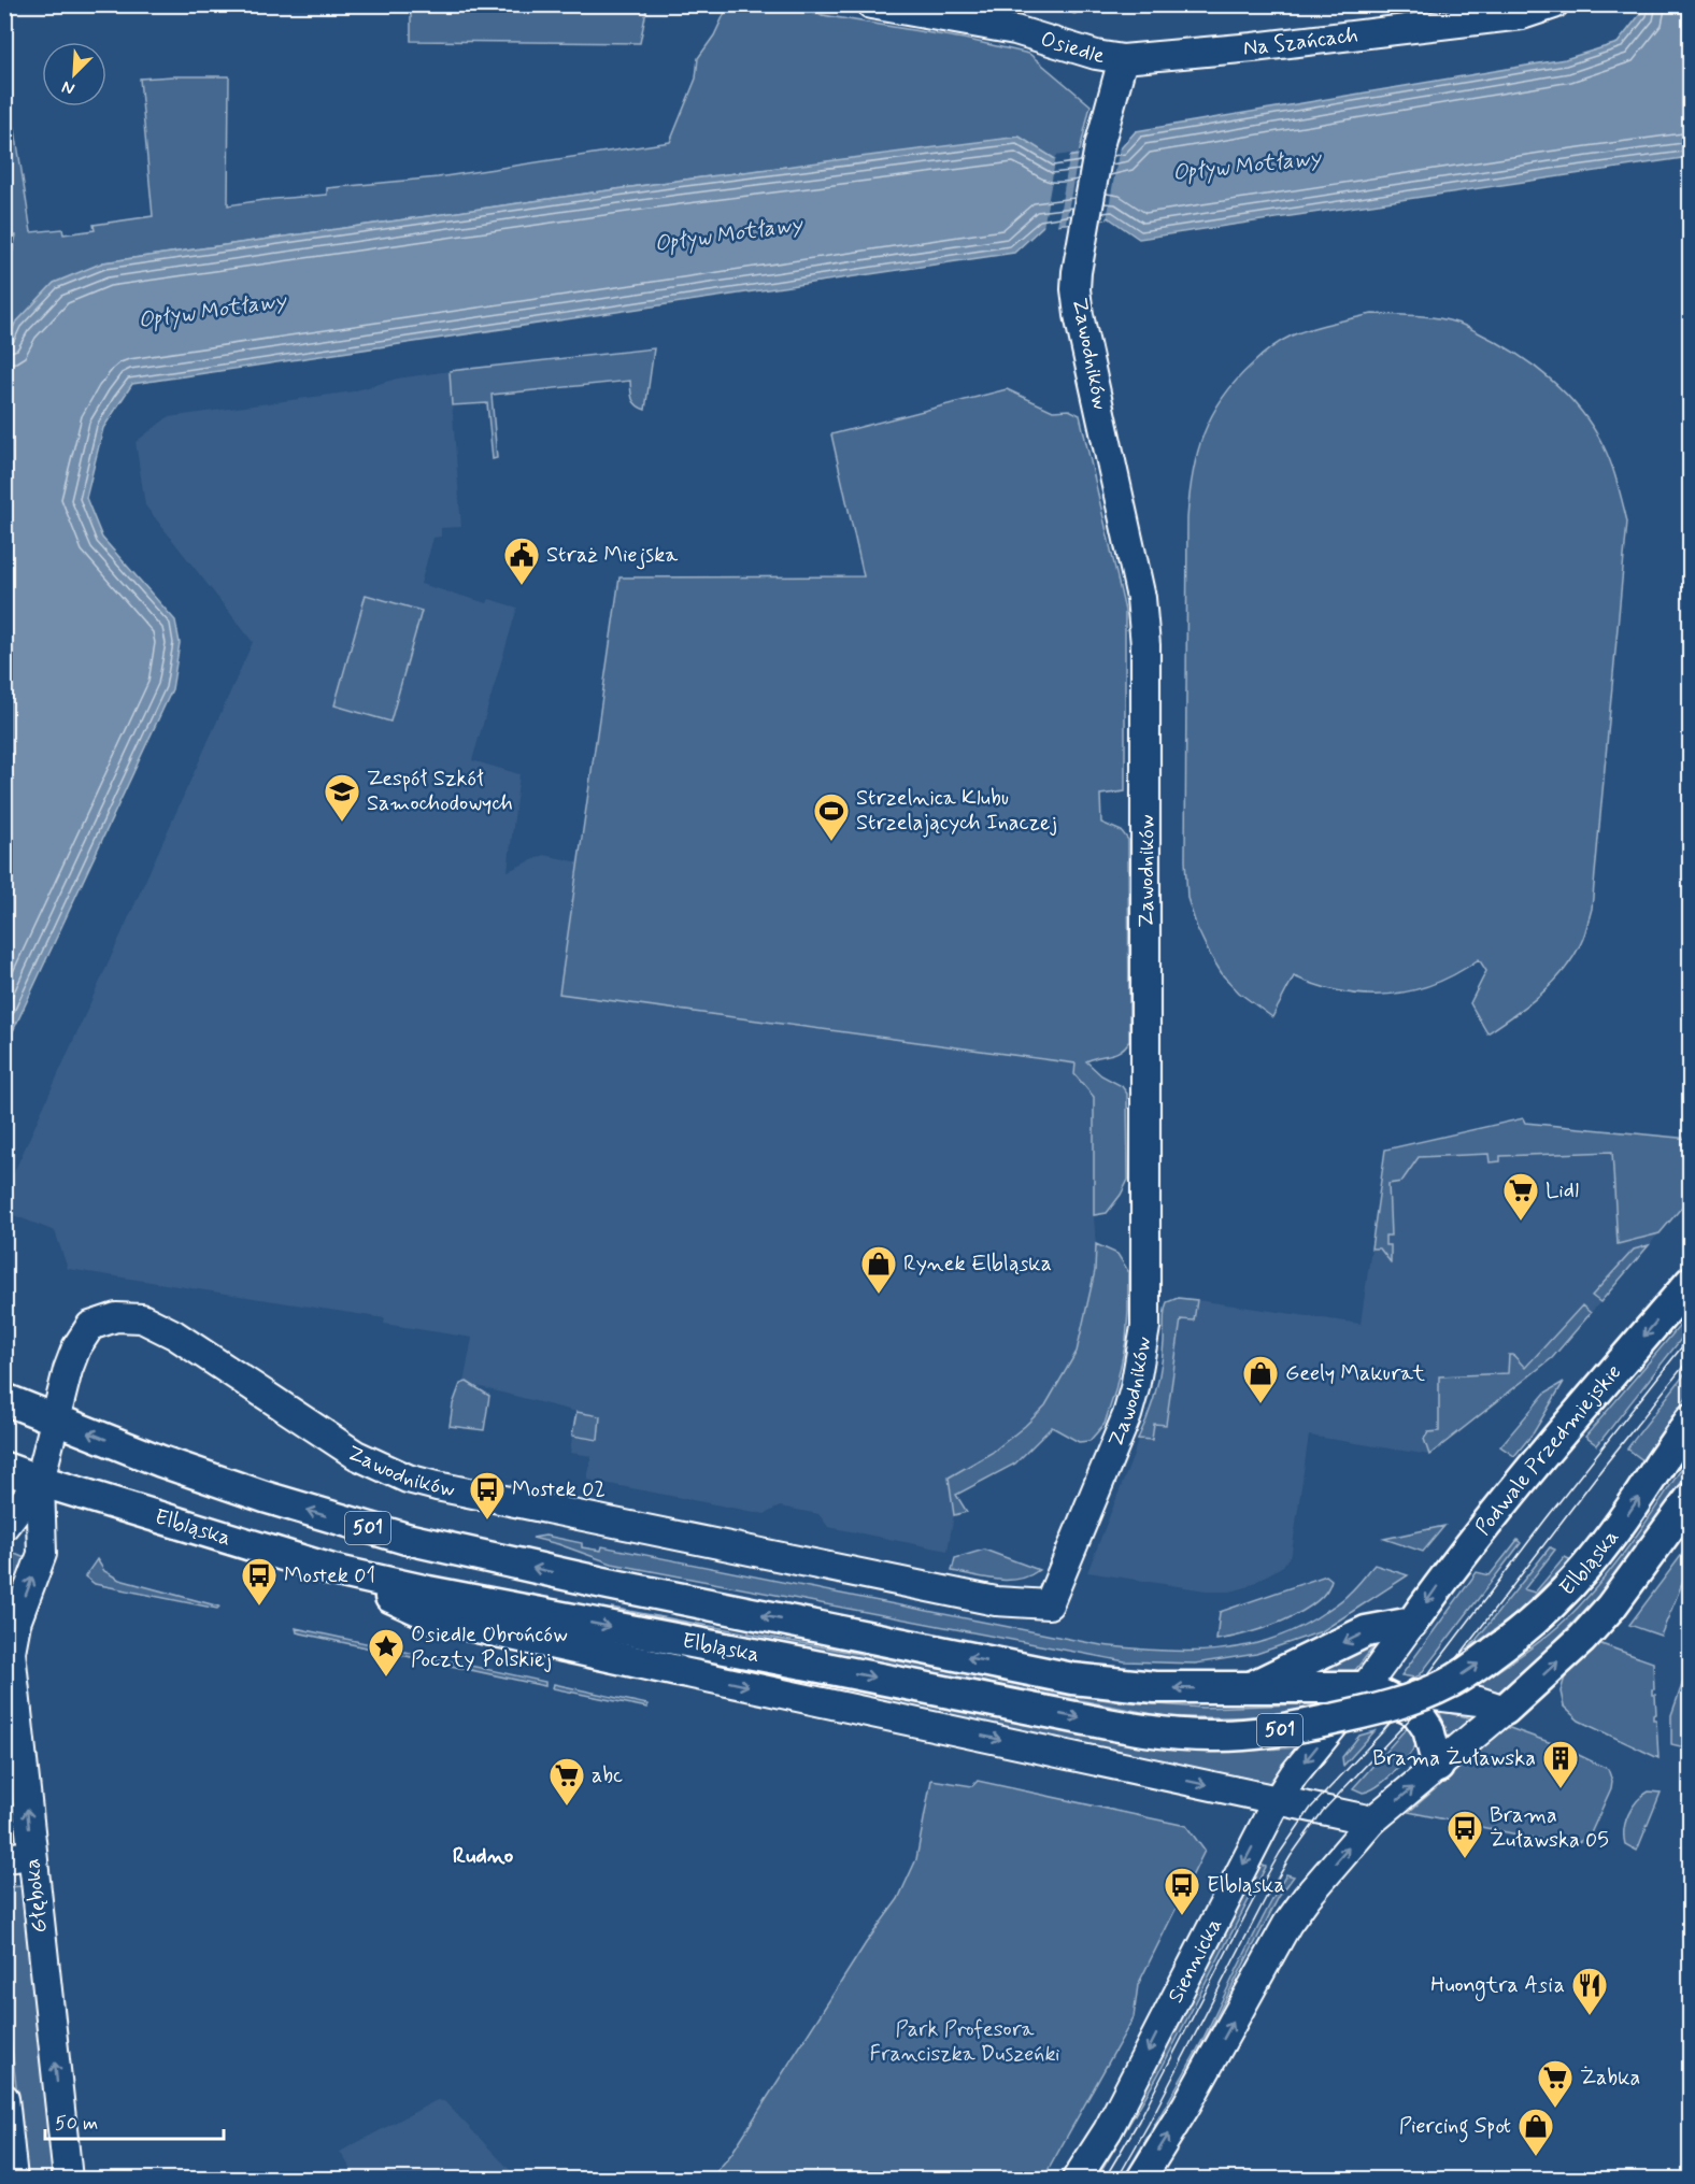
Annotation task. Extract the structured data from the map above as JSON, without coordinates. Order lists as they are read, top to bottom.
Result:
{
  "streets": {
    "main road": ["Podwale Przedmiejskie", "Elbląska", "501"],
    "street": [
      "Na Szańcach",
      "Osiedle",
      "Zawodników",
      "Głęboka",
      "Siennicka"
    ]
  },
  "crossings": [
    ["Na Szańcach", "Osiedle"],
    ["Na Szańcach", "Zawodników"],
    ["Osiedle", "Zawodników"],
    ["Zawodników", "Elbląska"],
    ["Podwale Przedmiejskie", "Elbląska"],
    ["Podwale Przedmiejskie", "Siennicka"],
    ["Elbląska", "Głęboka"],
    ["Elbląska", "Siennicka"]
  ],
  "one_way": ["Głęboka"],
  "districts": ["Rudno"],
  "water": ["Opływ Motławy"],
  "parks": ["Park Profesora Franciszka Duszeńki"],
  "places": {
    "public building": ["Straż Miejska"],
    "school or university": ["Zespół Szkół Samochodowych"],
    "sports": ["Strzelnica Klubu Strzelających Inaczej"],
    "supermarket": ["Lidl", "abc", "Żabka"],
    "shop": ["Rynek Elbląska", "Geely Makurat", "Piercing Spot"],
    "bus stop": [
      "Mostek 02",
      "Mostek 01",
      "Brama Żuławska 05",
      "Elbląska"
    ],
    "place": ["Osiedle Obrońców Poczty Polskiej"],
    "building": ["Brama Żuławska"],
    "restaurant": ["Huongtra Asia"]
  },
  "scale_bar": "50 m",
  "north": "bottom left"
}
